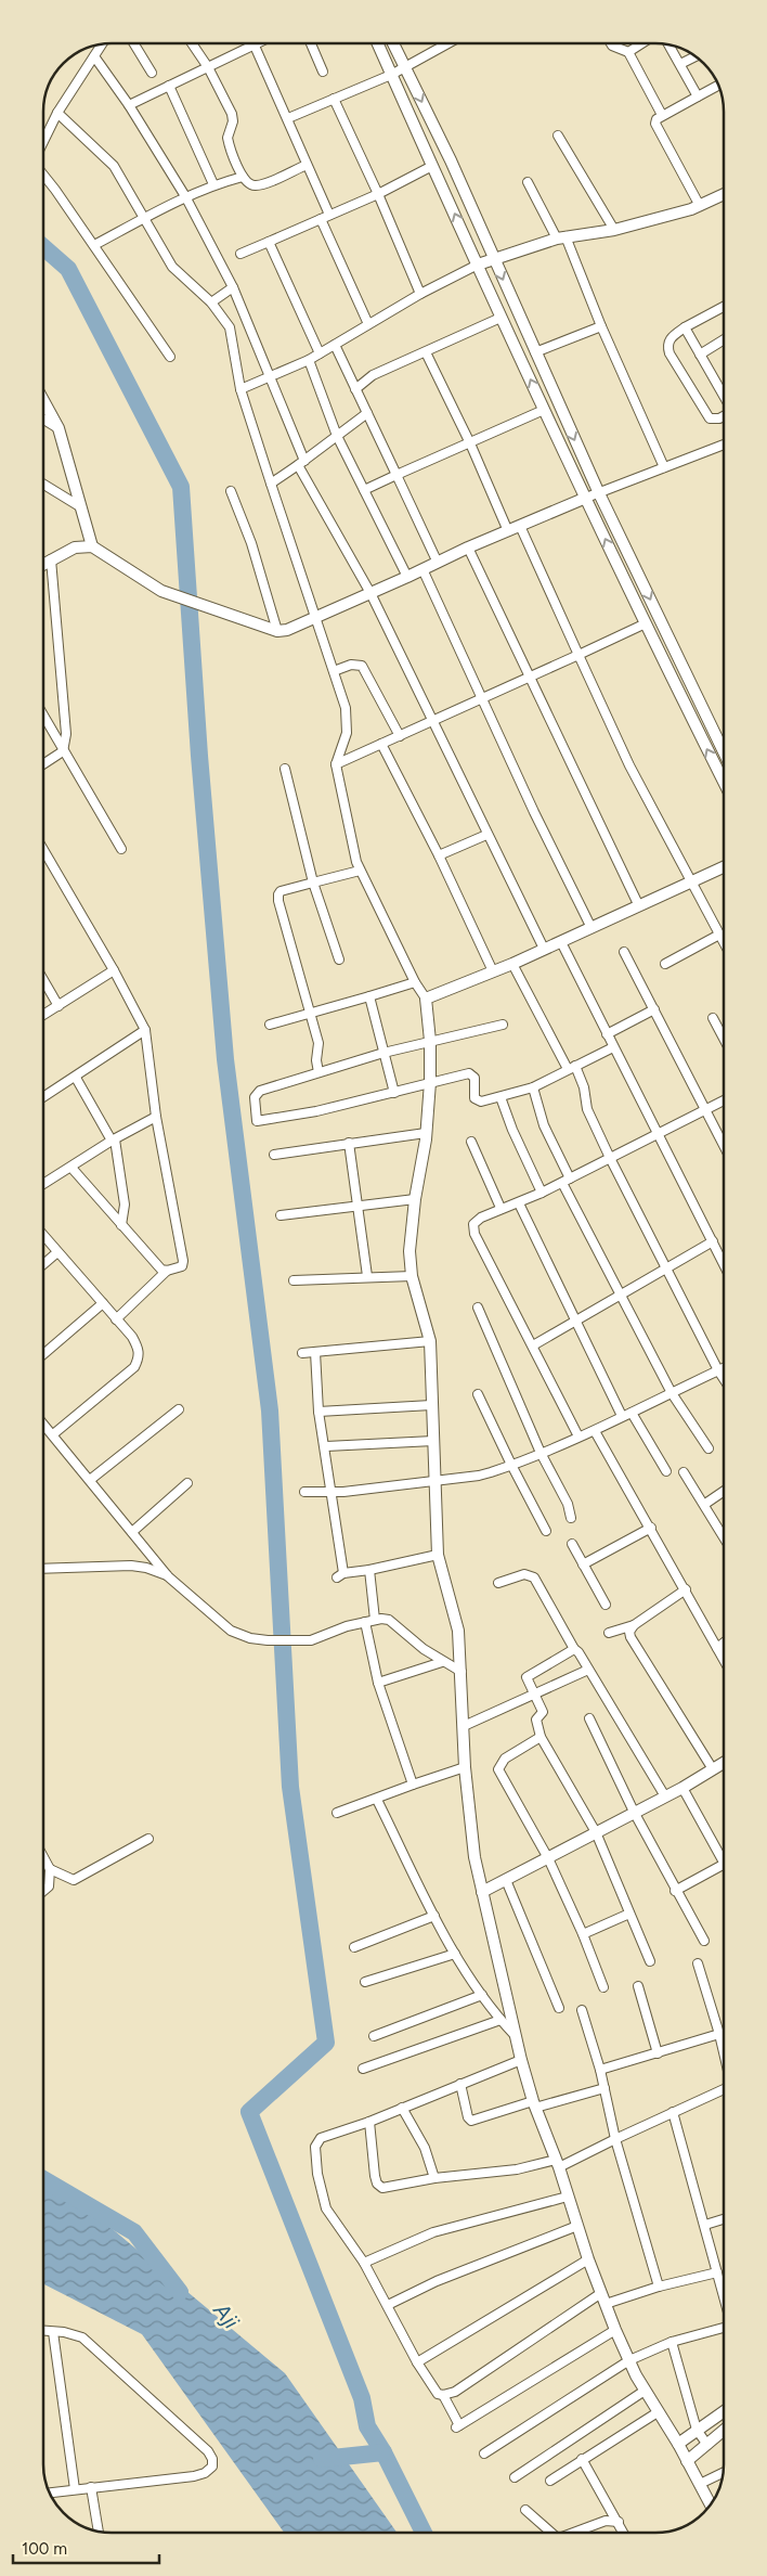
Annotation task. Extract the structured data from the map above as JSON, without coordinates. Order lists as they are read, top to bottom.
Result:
{
  "water": ["Aji"],
  "scale_bar": "100 m"
}
